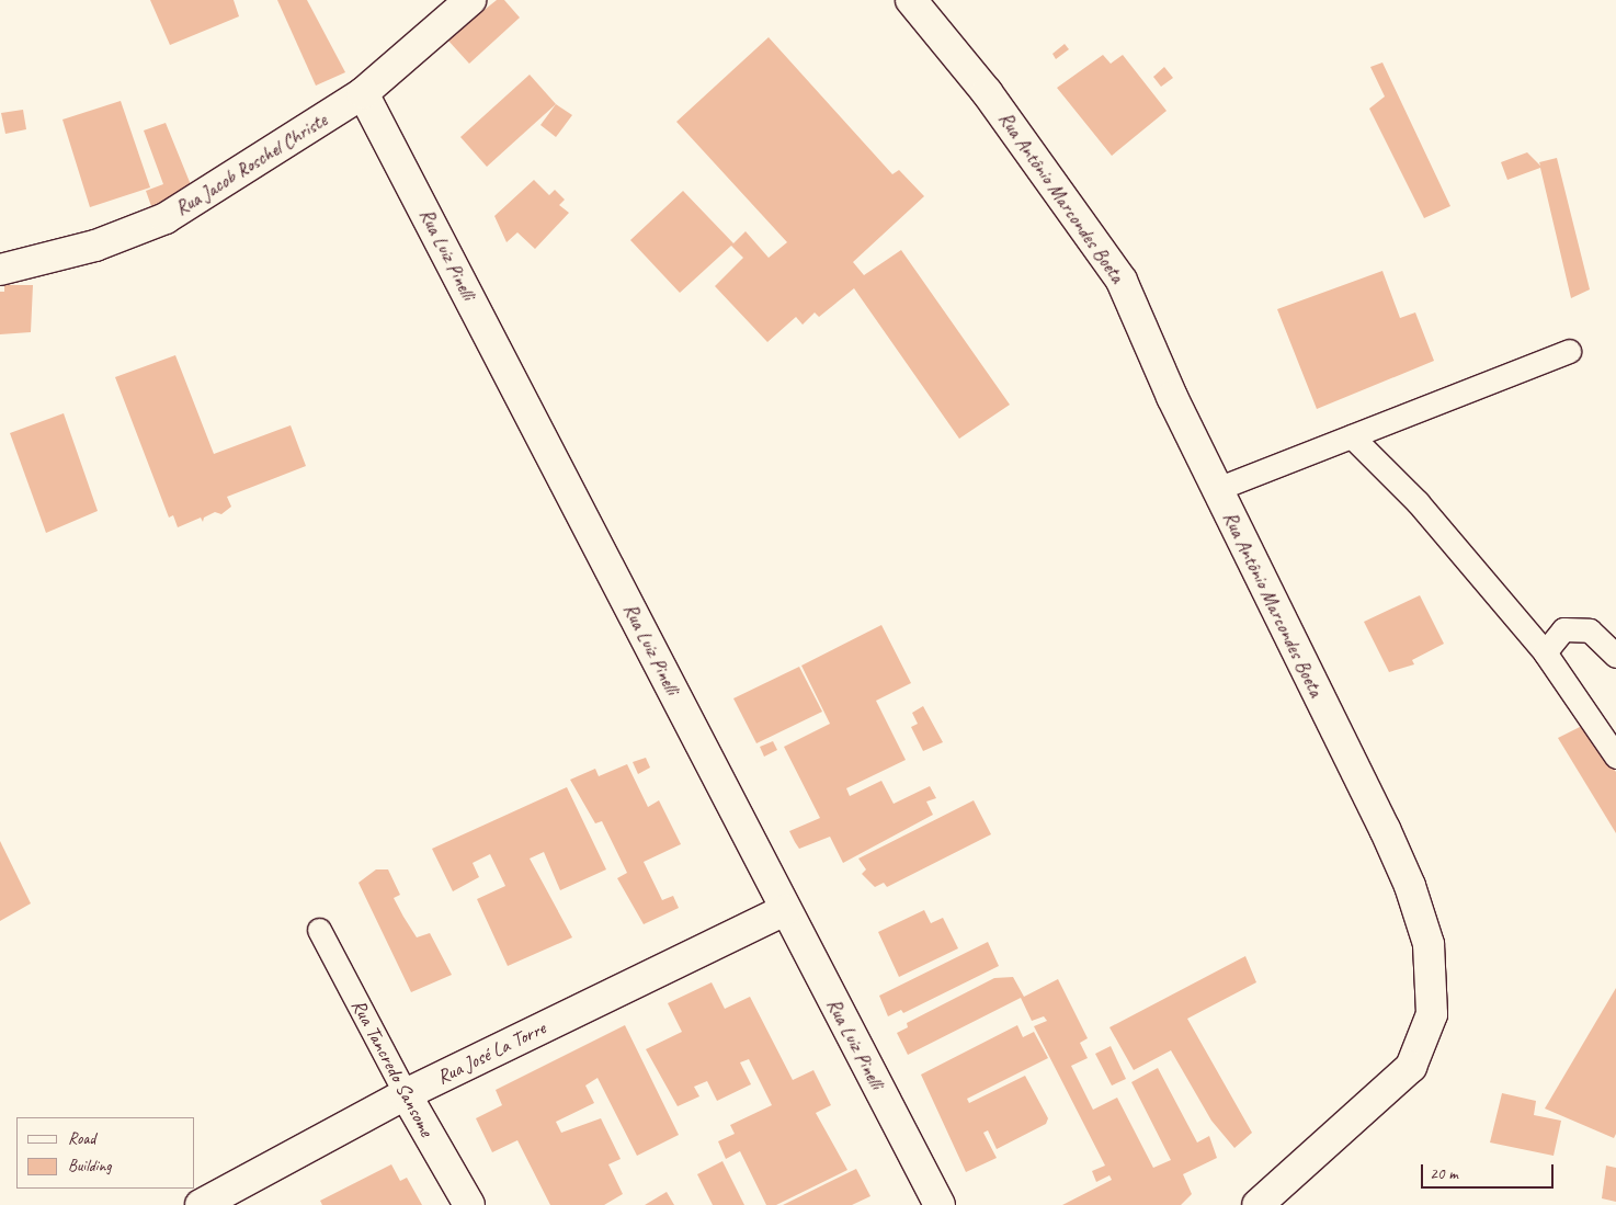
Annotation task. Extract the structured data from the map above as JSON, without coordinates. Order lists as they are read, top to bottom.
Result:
{
  "streets": {
    "street": [
      "Rua Jacob Roschel Christe",
      "Rua Antônio Marcondes Boeta",
      "Rua Luiz Pinelli",
      "Rua José La Torre",
      "Rua Tancredo Sansome"
    ]
  },
  "crossings": [
    ["Rua Jacob Roschel Christe", "Rua Luiz Pinelli"],
    ["Rua Luiz Pinelli", "Rua José La Torre"],
    ["Rua José La Torre", "Rua Tancredo Sansome"]
  ],
  "legend": ["Road", "Building"],
  "scale_bar": "20 m"
}
